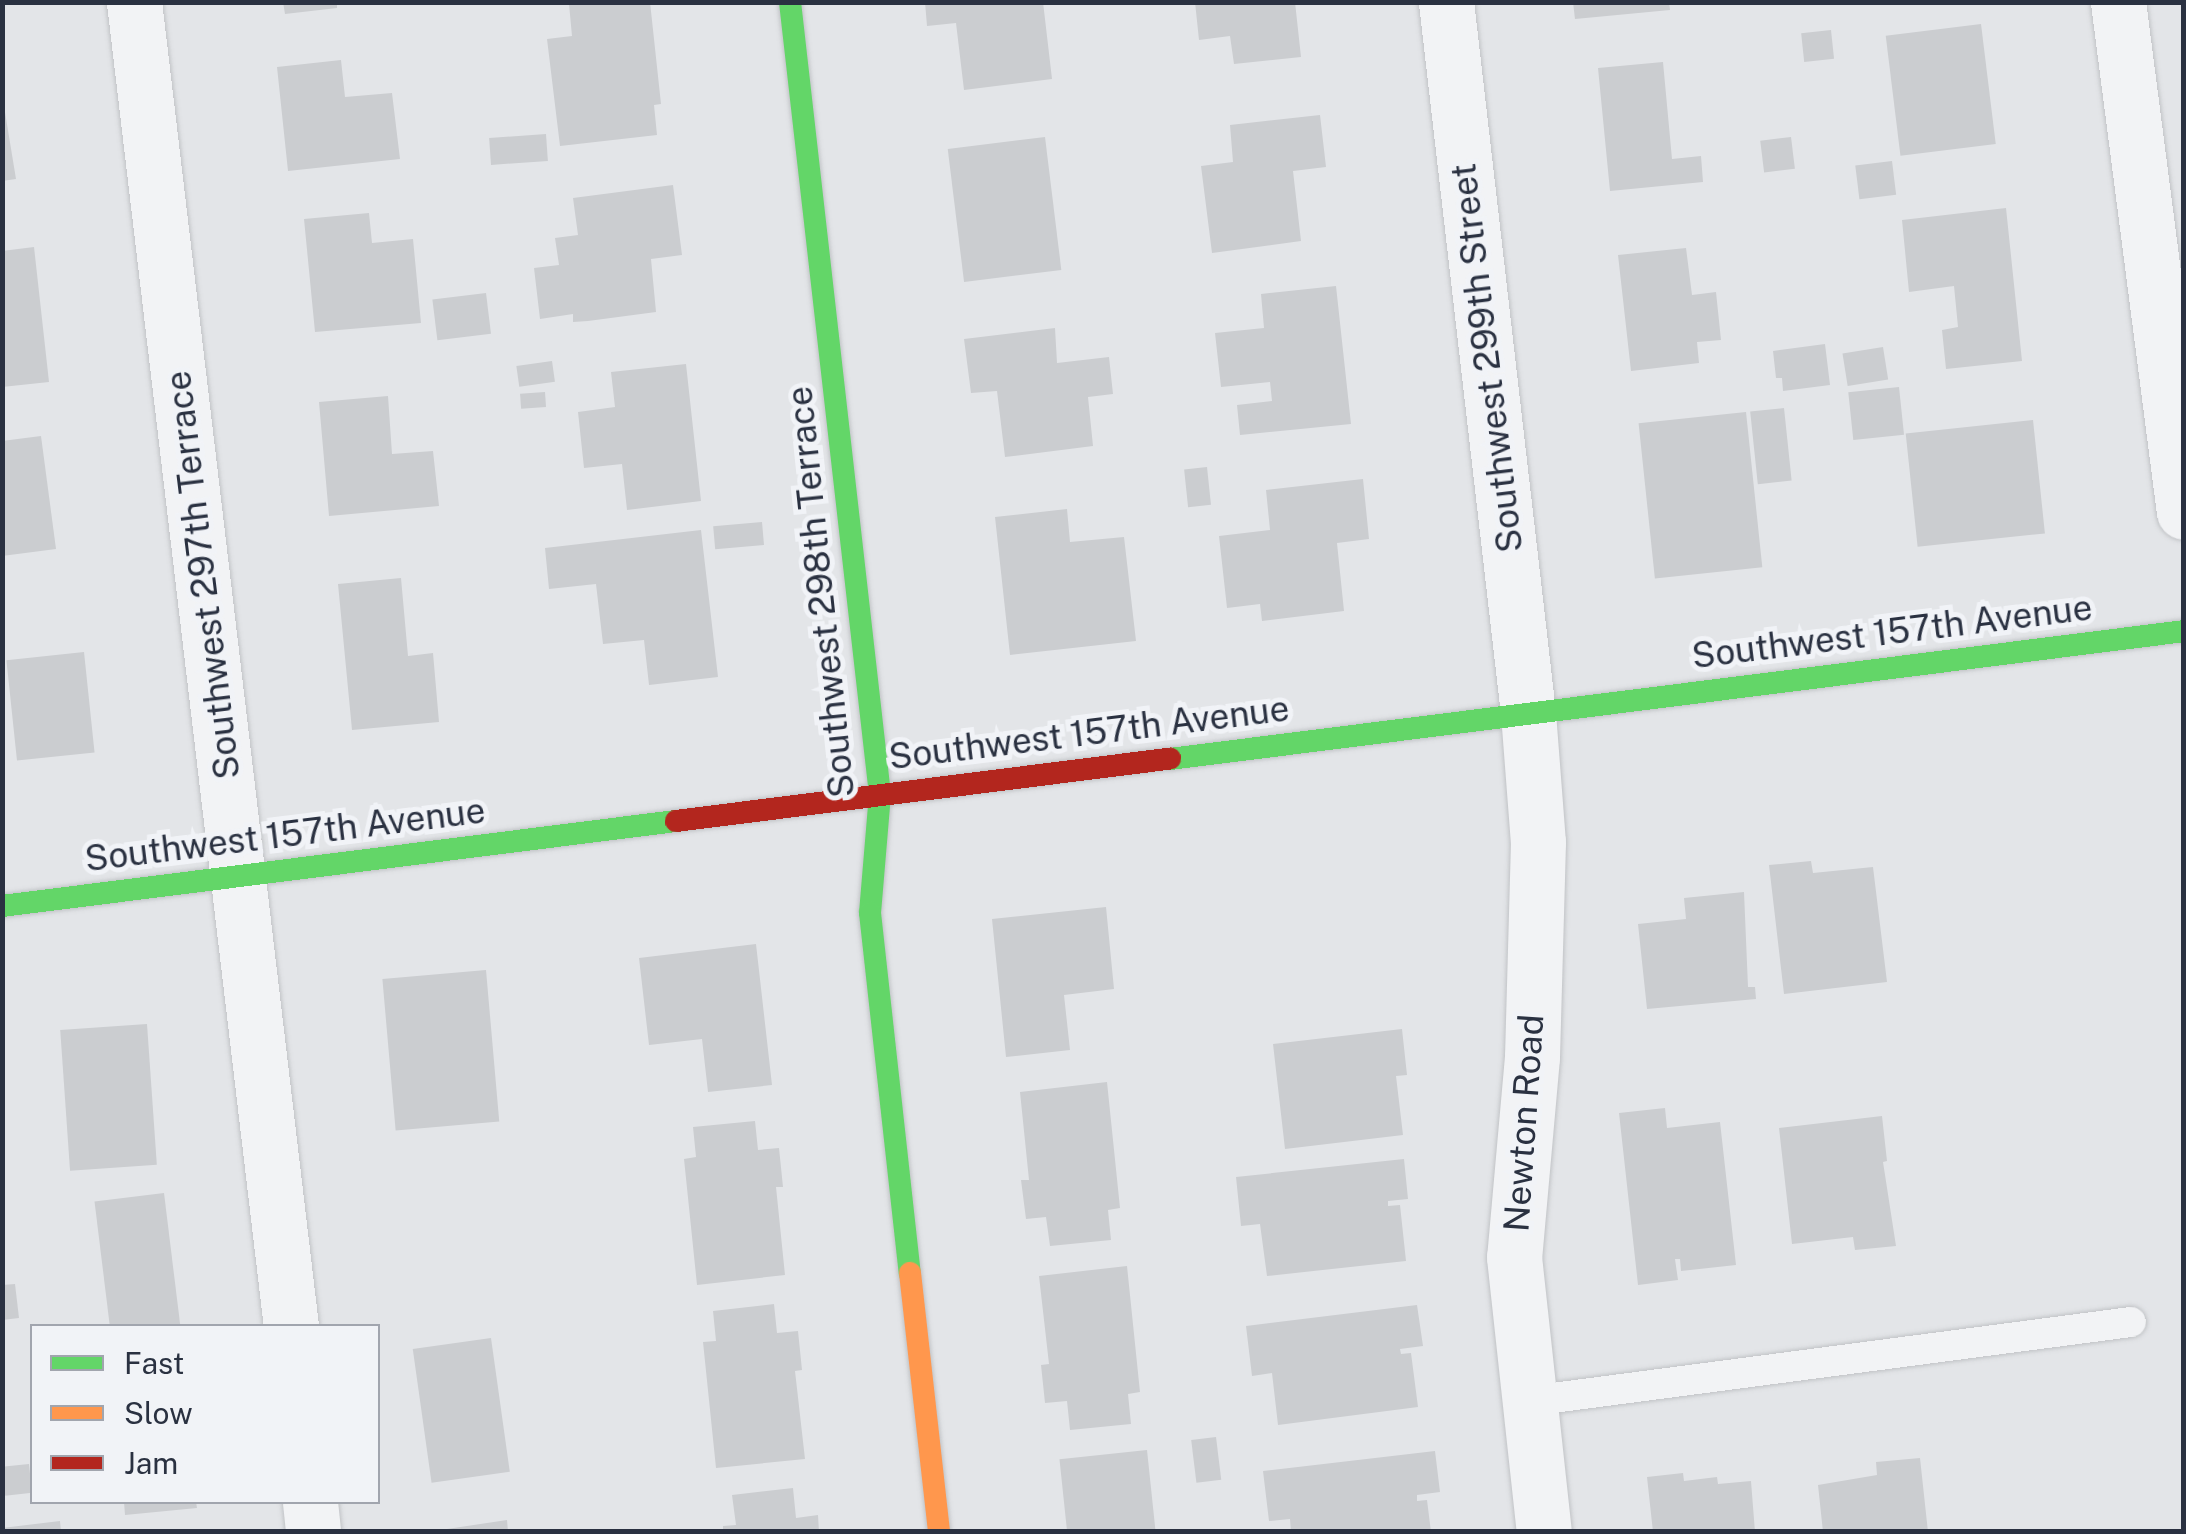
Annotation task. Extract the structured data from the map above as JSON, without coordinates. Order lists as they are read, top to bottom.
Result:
{
  "streets": {
    "street": [
      "Southwest 299th Street",
      "Southwest 297th Terrace",
      "Southwest 298th Terrace",
      "Southwest 157th Avenue",
      "Newton Road"
    ]
  },
  "crossings": [
    ["Southwest 299th Street", "Southwest 157th Avenue"],
    ["Southwest 299th Street", "Newton Road"],
    ["Southwest 297th Terrace", "Southwest 157th Avenue"],
    ["Southwest 298th Terrace", "Southwest 157th Avenue"],
    ["Southwest 157th Avenue", "Newton Road"]
  ],
  "legend": ["Fast", "Slow", "Jam"]
}
